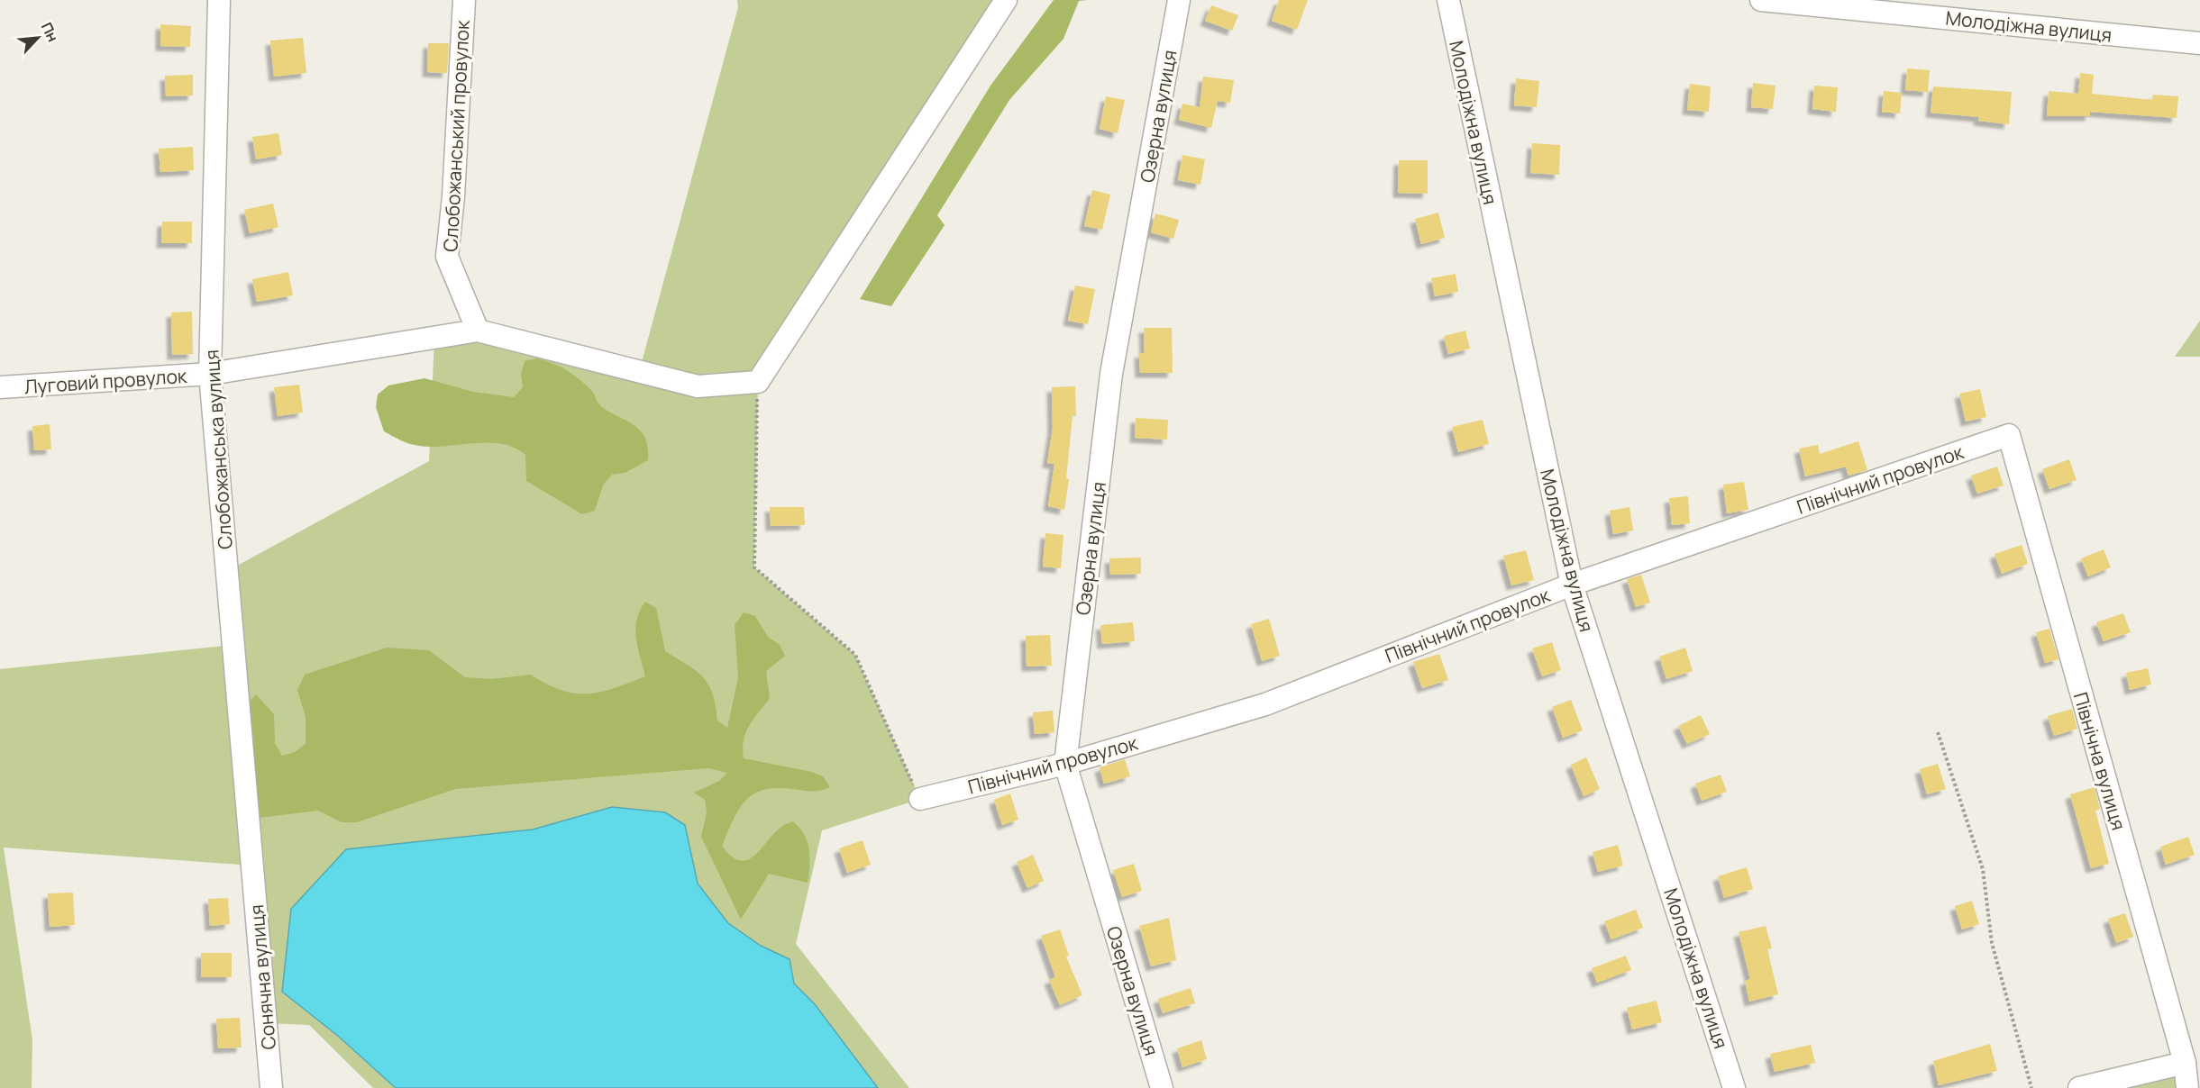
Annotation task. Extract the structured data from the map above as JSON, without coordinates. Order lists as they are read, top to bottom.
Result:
{
  "streets": {
    "street": [
      "Молодіжна вулиця",
      "Озерна вулиця",
      "Слобожанський провулок",
      "Луговий провулок",
      "Слобожанська вулиця",
      "Північний провулок",
      "Північна вулиця",
      "Сонячна вулиця"
    ]
  },
  "crossings": [
    ["Молодіжна вулиця", "Північний провулок"],
    ["Озерна вулиця", "Північний провулок"],
    ["Слобожанський провулок", "Луговий провулок"],
    ["Луговий провулок", "Слобожанська вулиця"],
    ["Слобожанська вулиця", "Сонячна вулиця"],
    ["Північний провулок", "Північна вулиця"]
  ],
  "north": "top right"
}
